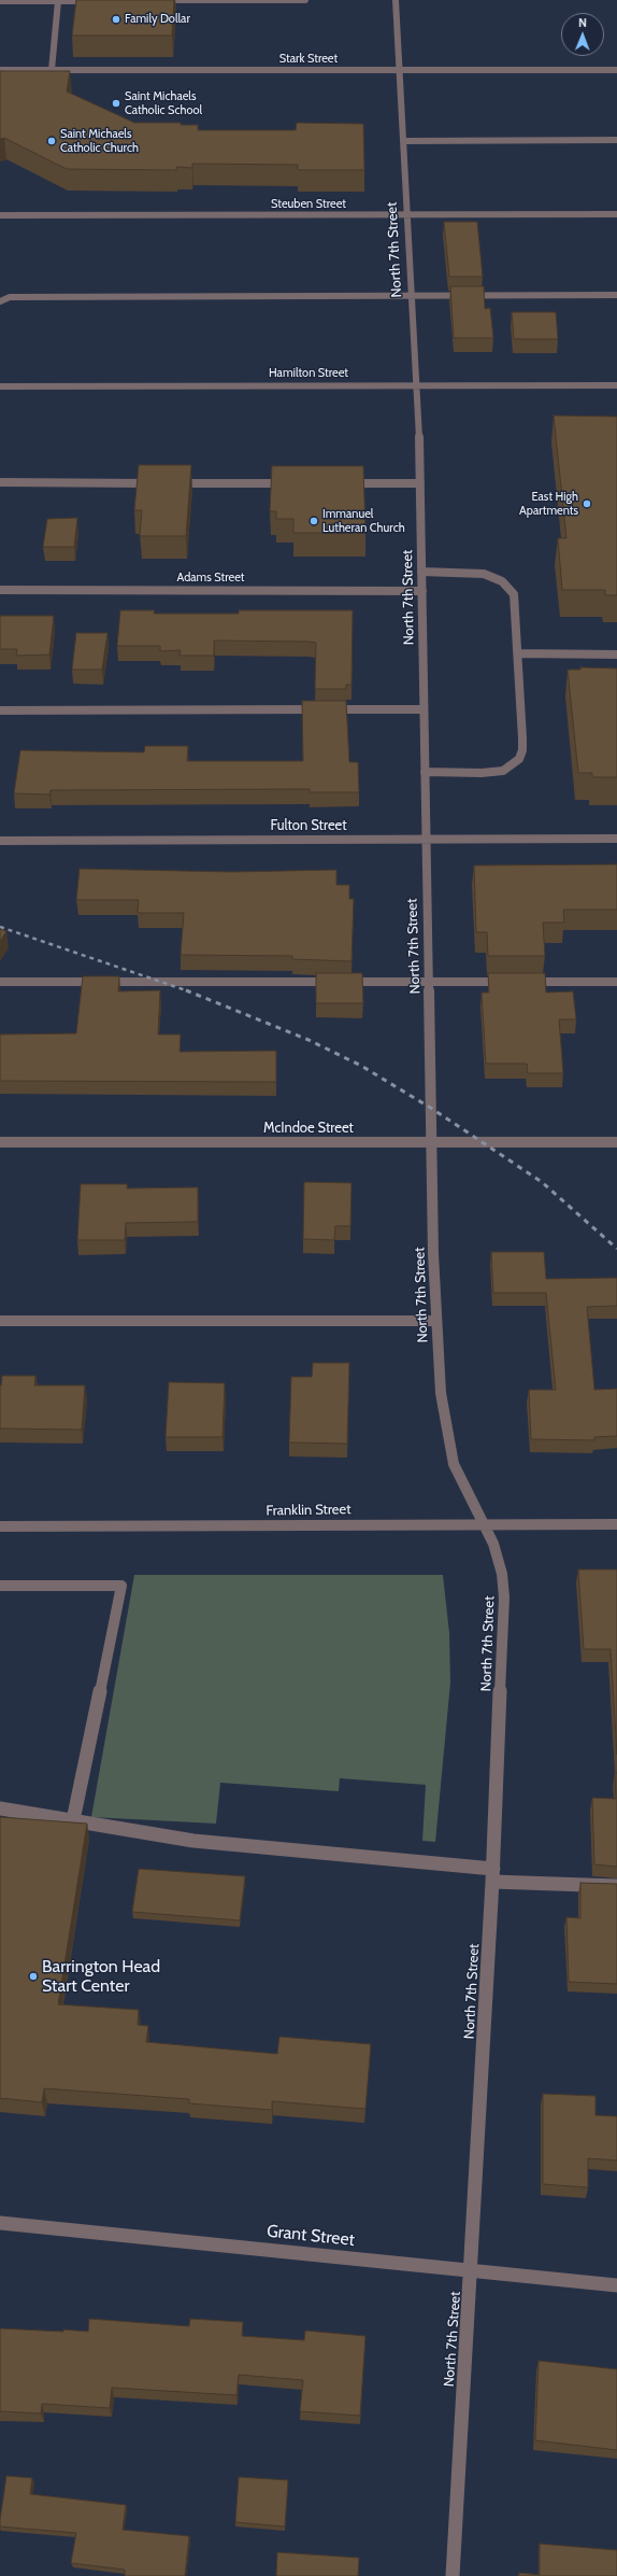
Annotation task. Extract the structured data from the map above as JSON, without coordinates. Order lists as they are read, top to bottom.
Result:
{
  "streets": {
    "street": [
      "Stark Street",
      "Steuben Street",
      "North 7th Street",
      "Hamilton Street",
      "Adams Street",
      "Fulton Street",
      "McIndoe Street",
      "Franklin Street",
      "Grant Street"
    ]
  },
  "crossings": [
    ["Stark Street", "North 7th Street"],
    ["Steuben Street", "North 7th Street"],
    ["North 7th Street", "Hamilton Street"],
    ["North 7th Street", "Adams Street"],
    ["North 7th Street", "Fulton Street"],
    ["North 7th Street", "McIndoe Street"],
    ["North 7th Street", "Franklin Street"],
    ["North 7th Street", "Grant Street"]
  ],
  "places": [
    "Family Dollar",
    "Saint Michaels Catholic School",
    "Saint Michaels Catholic Church",
    "East High Apartments",
    "Immanuel Lutheran Church",
    "Barrington Head Start Center"
  ],
  "north": "top"
}
